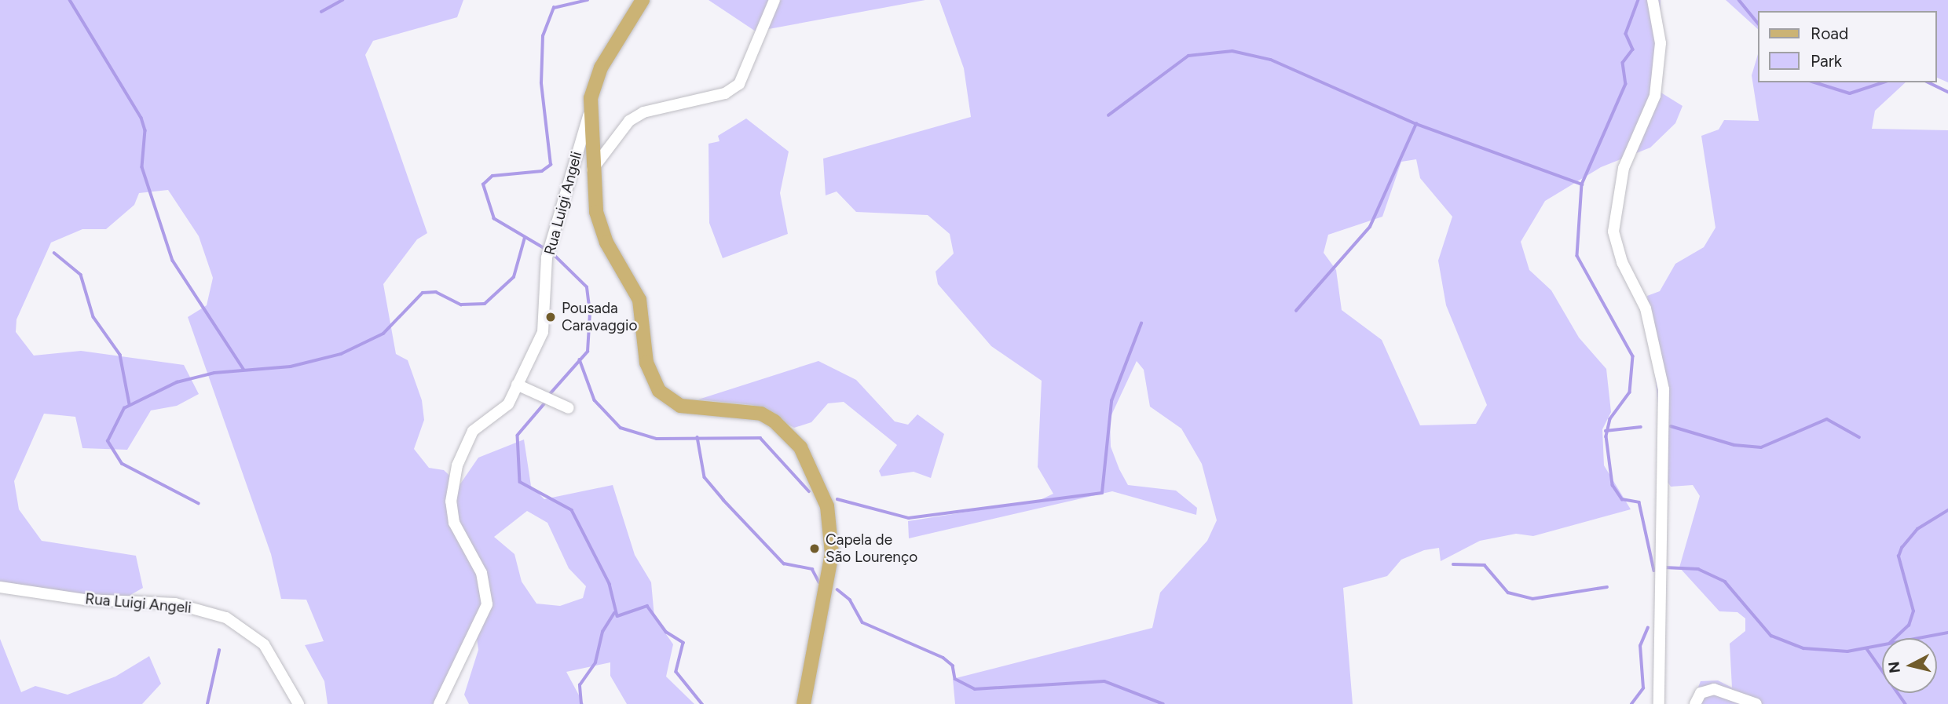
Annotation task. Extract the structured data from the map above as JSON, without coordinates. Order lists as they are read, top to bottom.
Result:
{
  "streets": {
    "street": ["Rua Luigi Angeli"]
  },
  "places": ["Pousada Caravaggio", "Capela de São Lourenço"],
  "legend": ["Road", "Park"],
  "north": "left"
}
